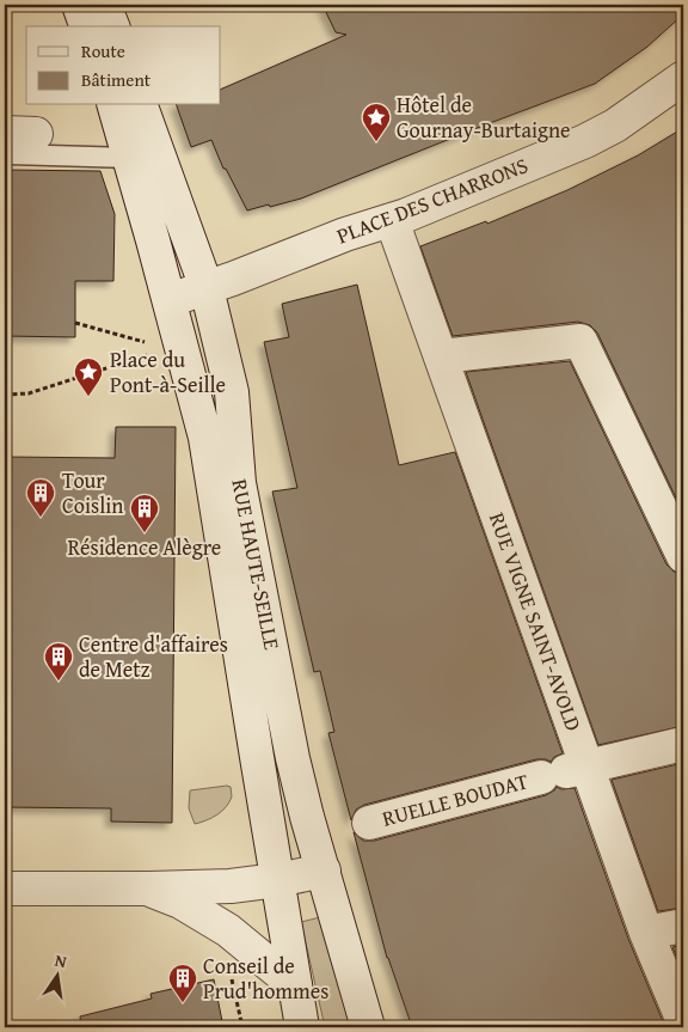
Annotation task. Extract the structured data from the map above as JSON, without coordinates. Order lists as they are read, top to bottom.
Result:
{
  "streets": {
    "street": [
      "PLACE DES CHARRONS",
      "RUE HAUTE-SEILLE",
      "RUE VIGNE SAINT-AVOLD",
      "RUELLE BOUDAT"
    ]
  },
  "crossings": [
    ["PLACE DES CHARRONS", "RUE HAUTE-SEILLE"],
    ["PLACE DES CHARRONS", "RUE VIGNE SAINT-AVOLD"],
    ["RUE VIGNE SAINT-AVOLD", "RUELLE BOUDAT"]
  ],
  "places": {
    "place": ["Hôtel de Gournay-Burtaigne", "Place du Pont-à-Seille"],
    "building": [
      "Tour Coislin",
      "Résidence Alègre",
      "Centre d'affaires de Metz",
      "Conseil de Prud'hommes"
    ]
  },
  "legend": ["Route", "Bâtiment"],
  "north": "top"
}
